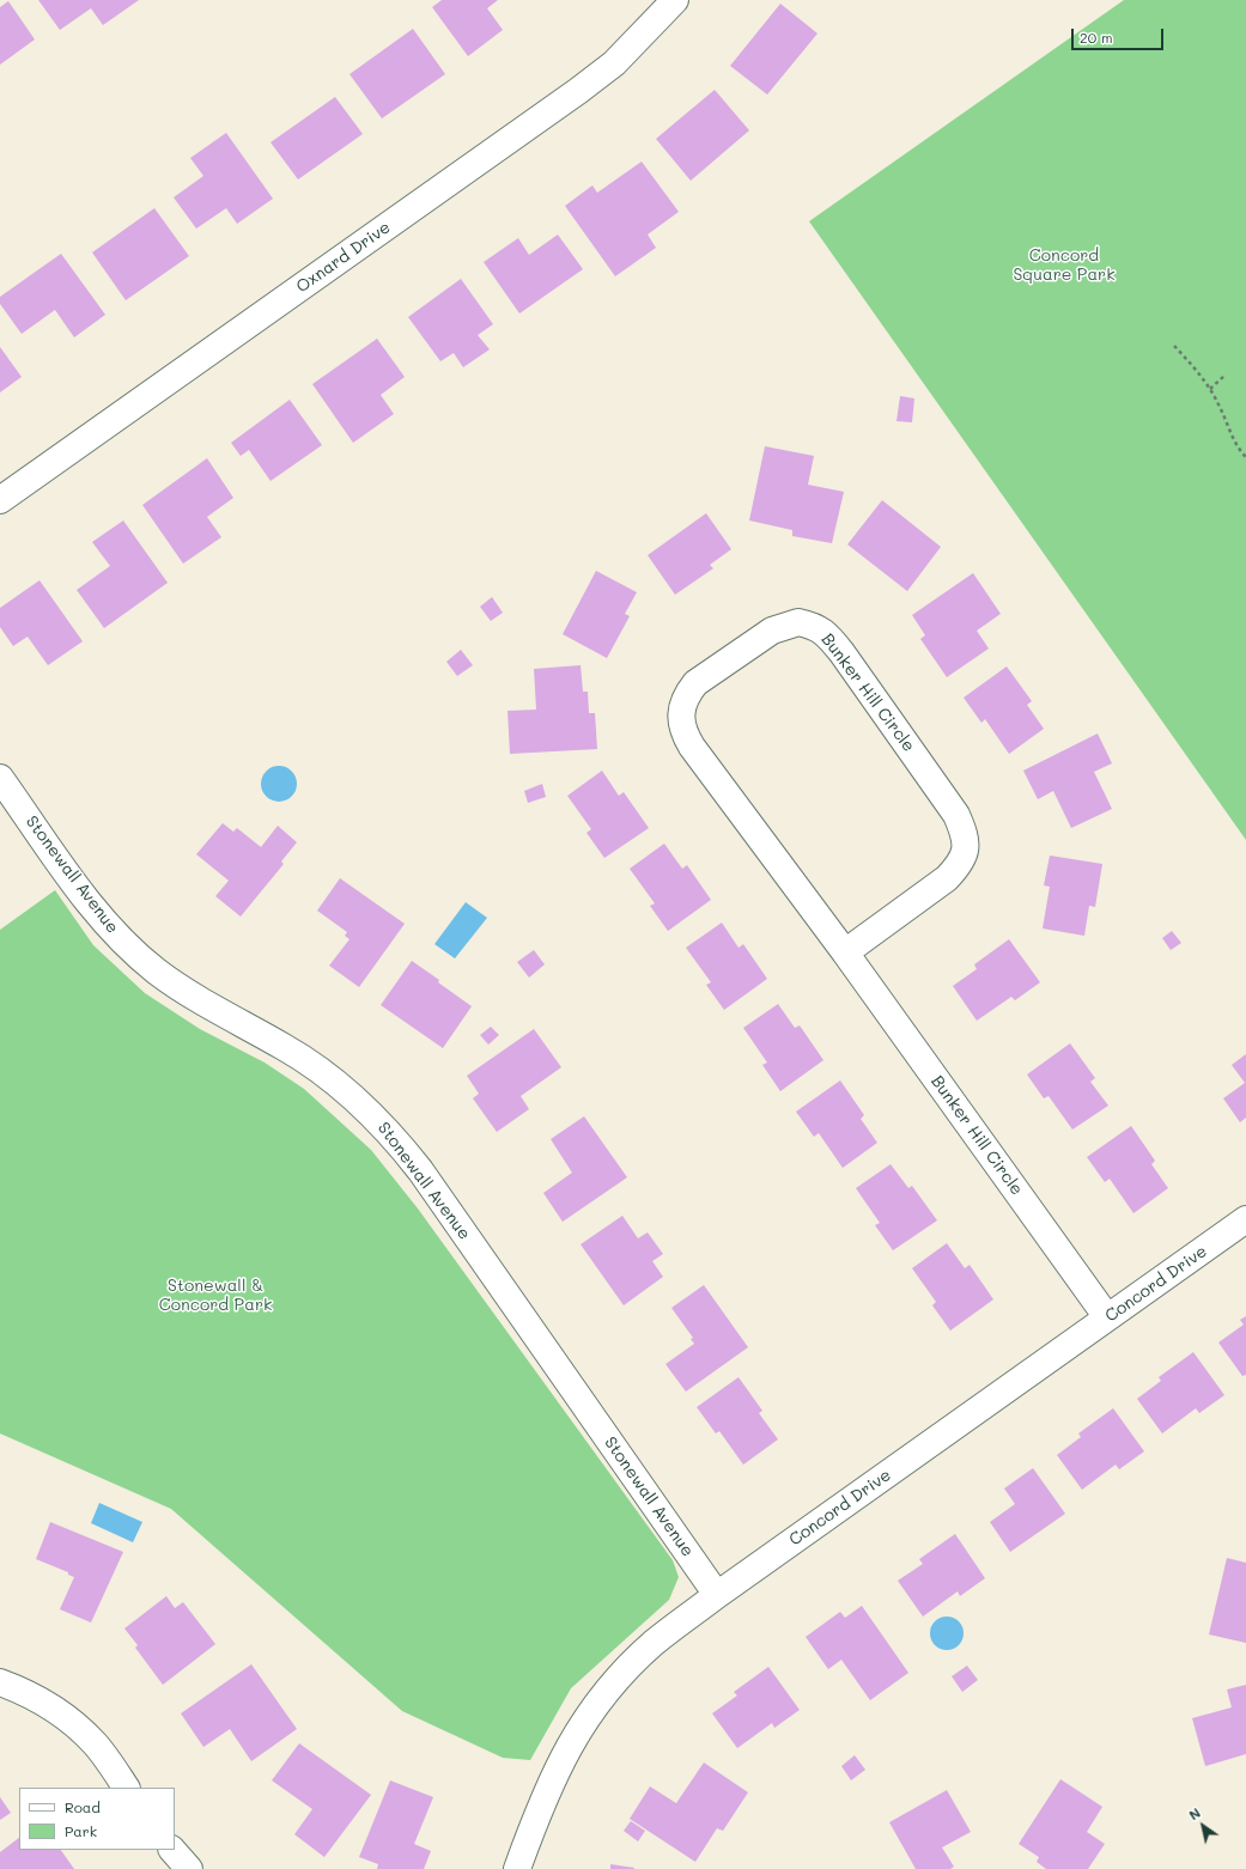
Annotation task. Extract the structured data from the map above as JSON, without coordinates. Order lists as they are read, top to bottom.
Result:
{
  "streets": {
    "street": [
      "Oxnard Drive",
      "Bunker Hill Circle",
      "Stonewall Avenue",
      "Concord Drive"
    ]
  },
  "crossings": [
    ["Bunker Hill Circle", "Concord Drive"],
    ["Stonewall Avenue", "Concord Drive"]
  ],
  "parks": ["Concord Square Park", "Stonewall & Concord Park"],
  "legend": ["Road", "Park"],
  "scale_bar": "20 m",
  "north": "top left"
}
